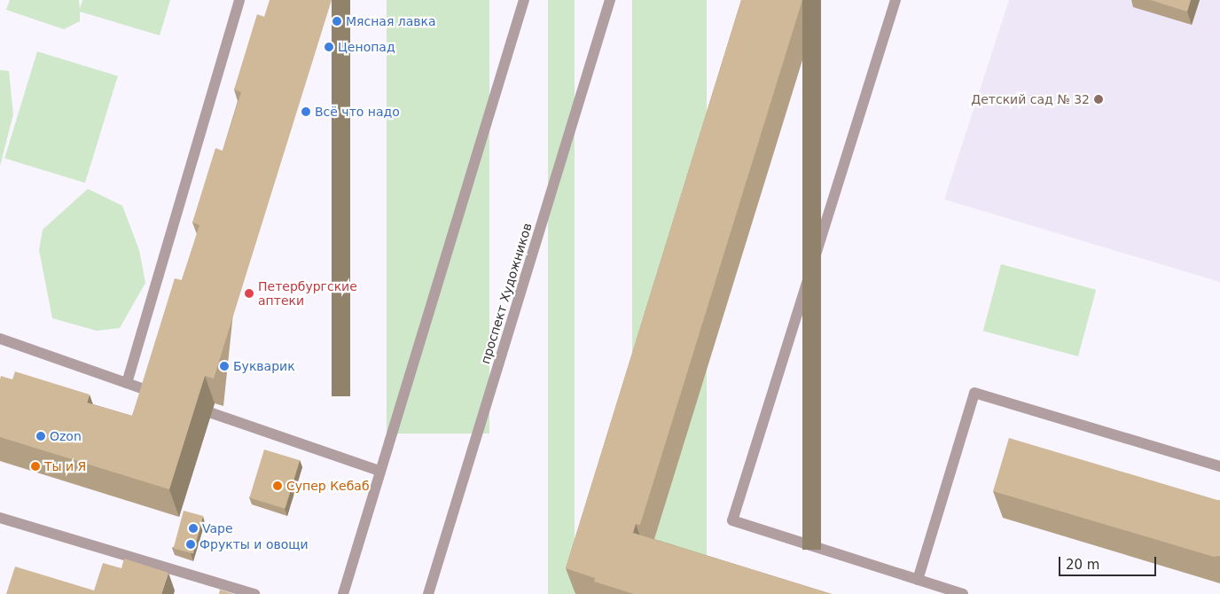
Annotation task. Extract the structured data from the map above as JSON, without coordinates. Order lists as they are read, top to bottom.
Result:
{
  "streets": {
    "street": ["проспект Художников"]
  },
  "places": [
    "Мясная лавка",
    "Ценопад",
    "Детский сад № 32",
    "Всё что надо",
    "Петербургские аптеки",
    "Букварик",
    "Ozon",
    "Ты и Я",
    "Супер Кебаб",
    "Vape",
    "Фрукты и овощи"
  ],
  "scale_bar": "20 m"
}
